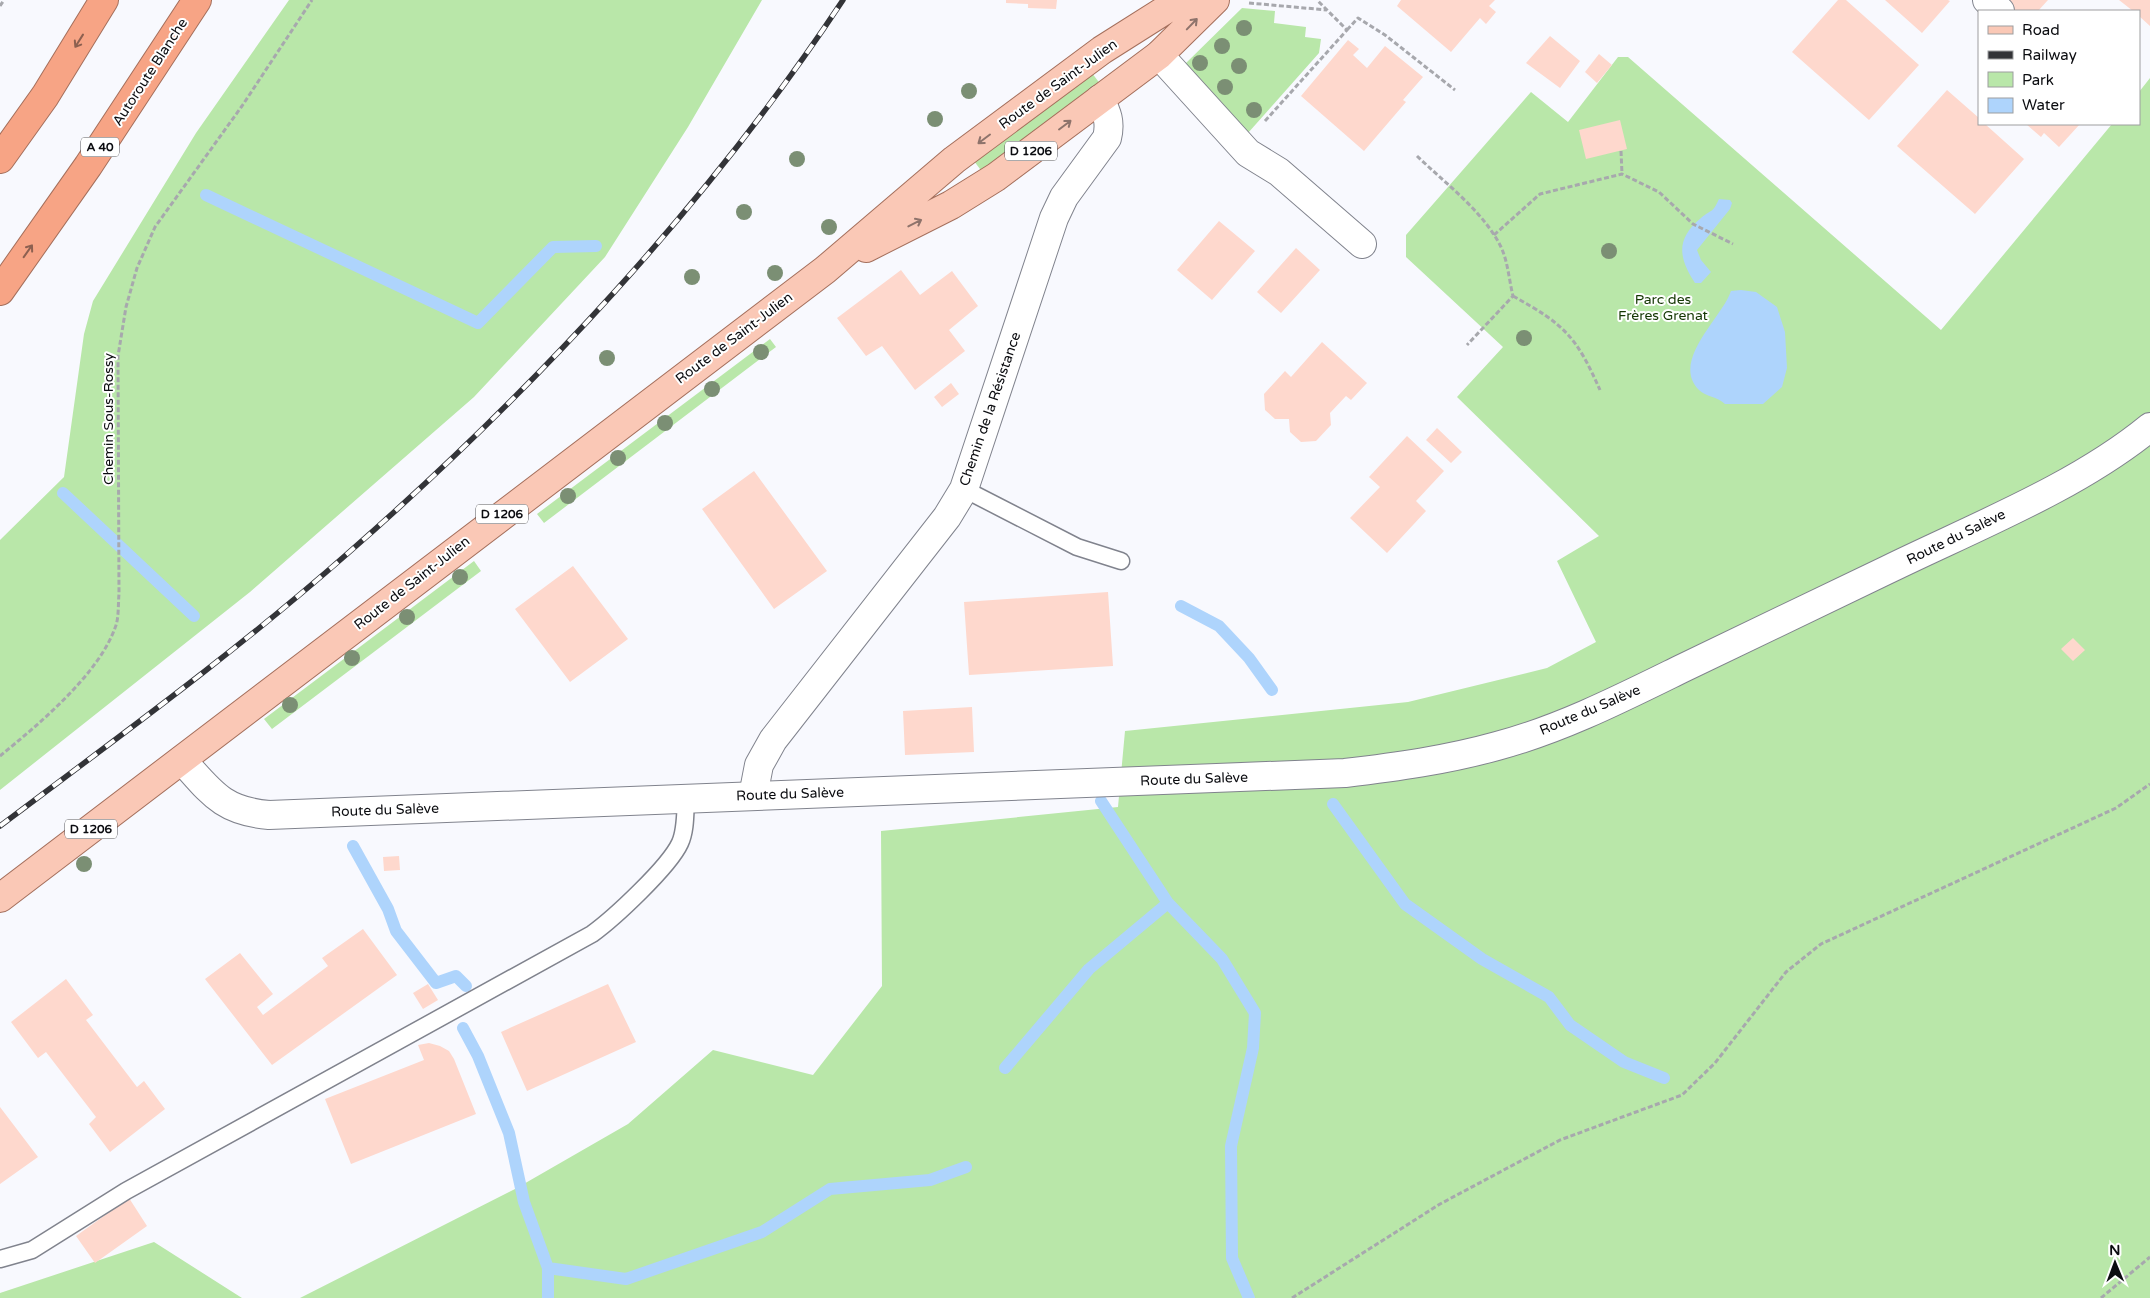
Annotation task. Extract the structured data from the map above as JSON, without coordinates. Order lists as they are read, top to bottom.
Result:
{
  "streets": {
    "highway": ["Autoroute Blanche", "A 40"],
    "main road": ["Route de Saint-Julien", "D 1206"],
    "street": ["Chemin de la Résistance", "Route du Salève"],
    "path": ["Chemin Sous-Rossy"]
  },
  "crossings": [
    ["Route de Saint-Julien", "Chemin de la Résistance"],
    ["Route de Saint-Julien", "Route du Salève"],
    ["Chemin de la Résistance", "Route du Salève"]
  ],
  "parks": ["Parc des Frères Grenat"],
  "legend": [
    "Road",
    "Railway",
    "Park",
    "Water"
  ],
  "north": "top"
}
